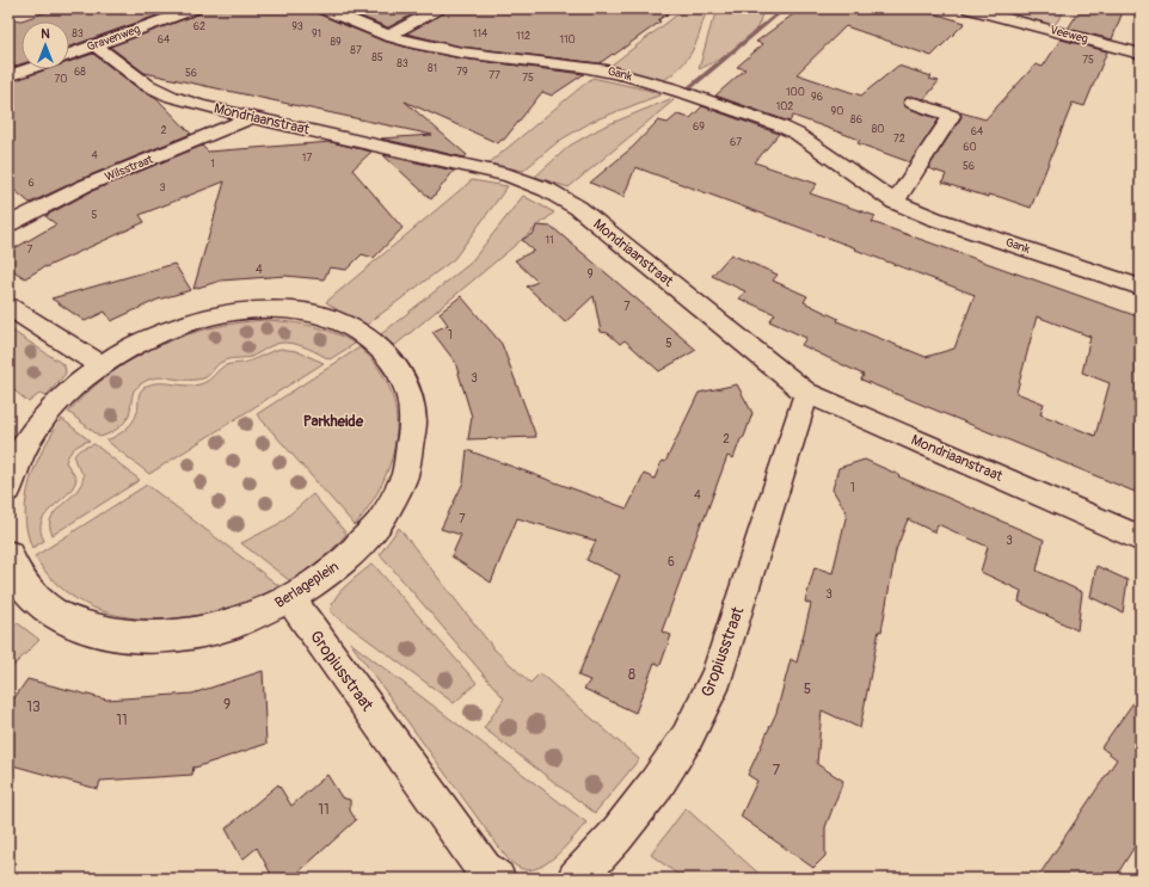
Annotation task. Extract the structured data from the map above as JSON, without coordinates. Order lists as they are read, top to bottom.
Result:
{
  "streets": {
    "street": [
      "Veeweg",
      "Gravenweg",
      "Gank",
      "Mondriaanstraat",
      "Wilsstraat",
      "Berlageplein",
      "Gropiusstraat"
    ]
  },
  "crossings": [
    ["Gravenweg", "Mondriaanstraat"],
    ["Mondriaanstraat", "Wilsstraat"],
    ["Mondriaanstraat", "Gropiusstraat"],
    ["Berlageplein", "Gropiusstraat"]
  ],
  "districts": ["Parkheide"],
  "house_numbers": [
    "62",
    "93",
    "83",
    "91",
    "114",
    "112",
    "64",
    "110",
    "89",
    "87",
    "85",
    "75",
    "83",
    "81",
    "68",
    "79",
    "56",
    "77",
    "75",
    "70",
    "100",
    "96",
    "102",
    "90",
    "86",
    "69",
    "80",
    "2",
    "64",
    "72",
    "67",
    "60",
    "4",
    "17",
    "1",
    "56",
    "6",
    "3",
    "5",
    "11",
    "7",
    "4",
    "9",
    "7",
    "1",
    "5",
    "3",
    "2",
    "1",
    "4",
    "7",
    "3",
    "6",
    "3",
    "8",
    "5",
    "9",
    "13",
    "11",
    "7",
    "11"
  ],
  "north": "top"
}
